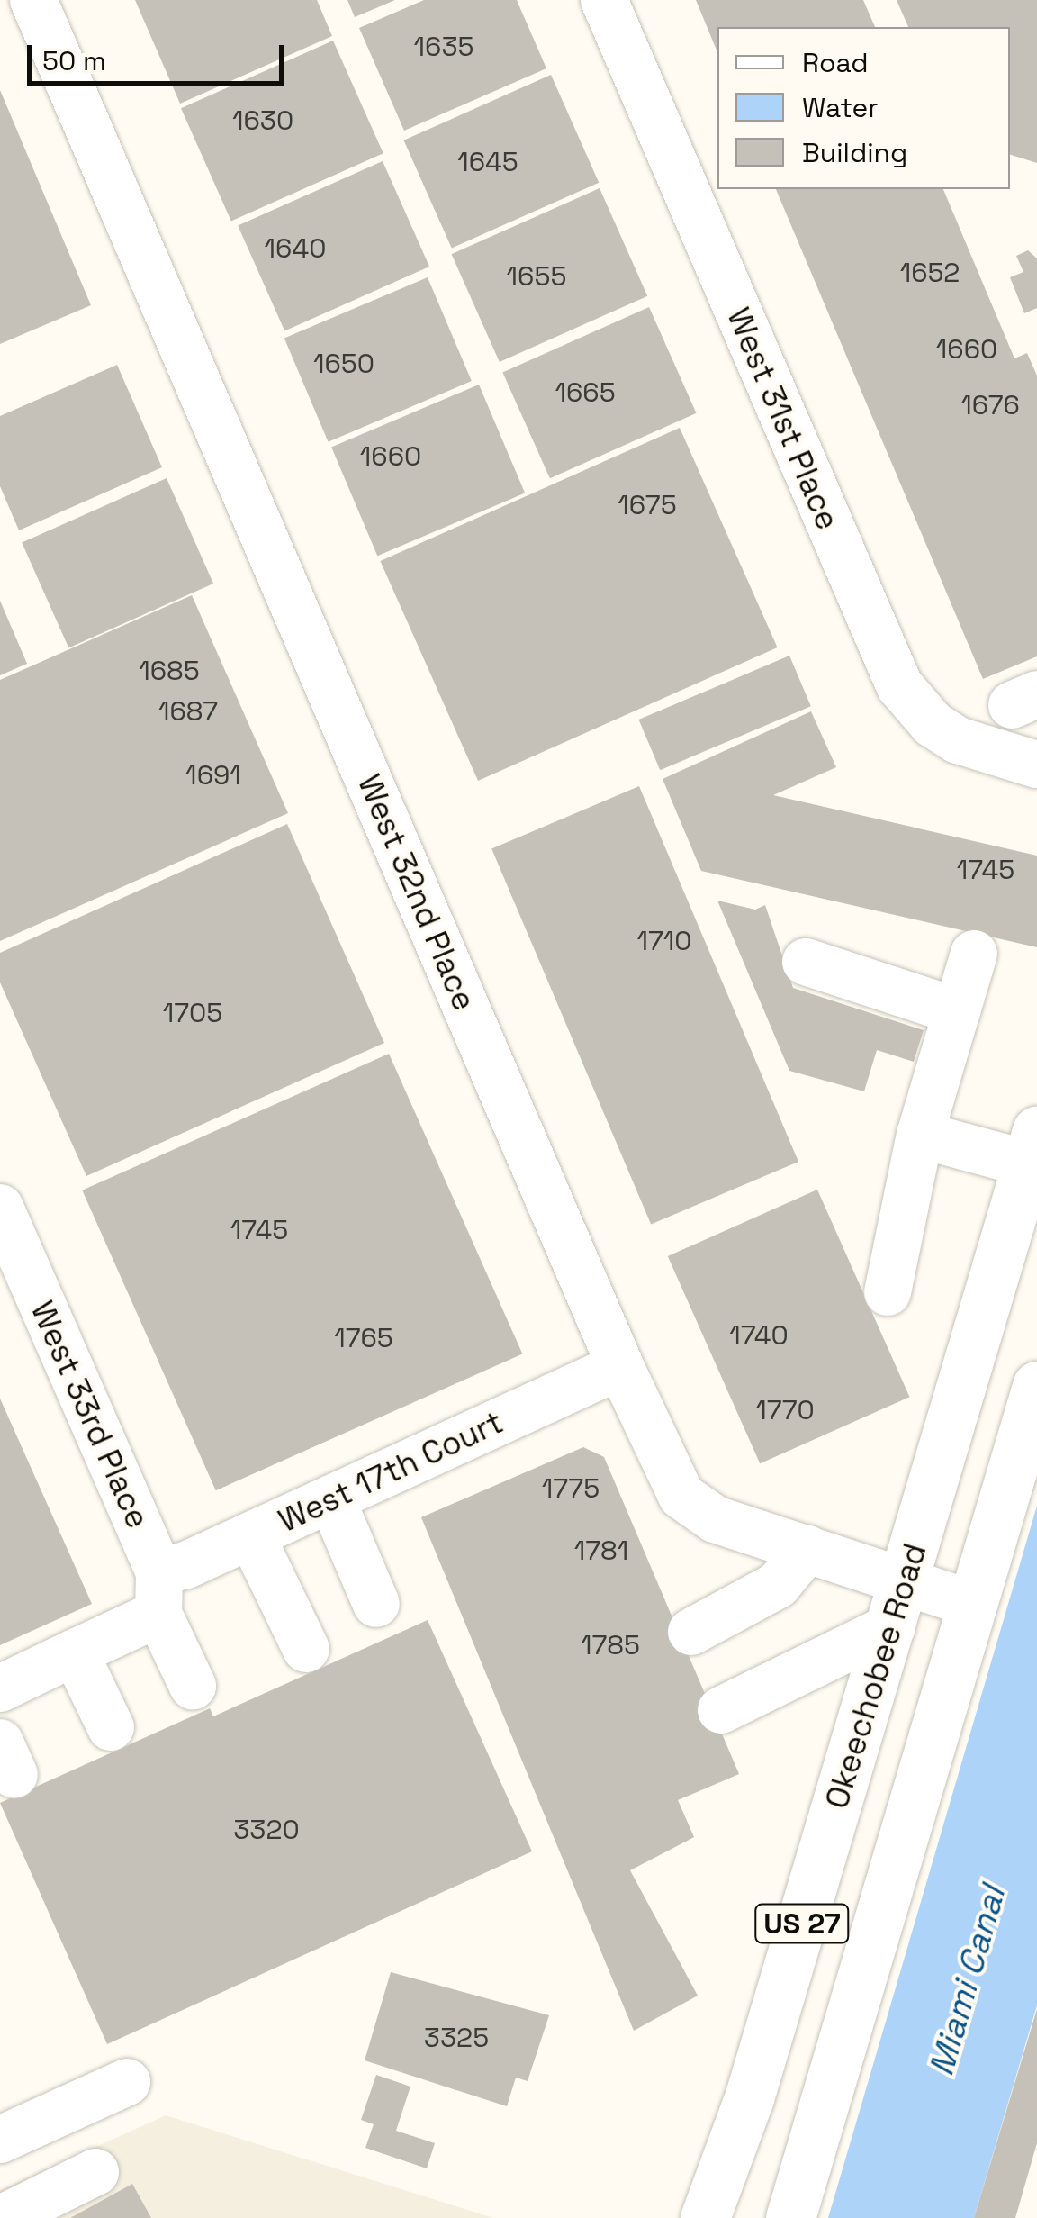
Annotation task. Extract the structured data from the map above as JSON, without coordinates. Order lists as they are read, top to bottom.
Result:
{
  "streets": {
    "highway": ["Okeechobee Road", "US 27"],
    "street": [
      "West 31st Place",
      "West 32nd Place",
      "West 33rd Place",
      "West 17th Court"
    ]
  },
  "crossings": [
    ["West 32nd Place", "West 17th Court"],
    ["West 32nd Place", "Okeechobee Road"],
    ["West 32nd Place", "US 27"],
    ["West 33rd Place", "West 17th Court"]
  ],
  "water": ["Miami Canal"],
  "house_numbers": [
    "1635",
    "1630",
    "1645",
    "1640",
    "1652",
    "1655",
    "1660",
    "1650",
    "1665",
    "1676",
    "1660",
    "1675",
    "1685",
    "1687",
    "1691",
    "1745",
    "1710",
    "1705",
    "1745",
    "1740",
    "1765",
    "1770",
    "1775",
    "1781",
    "1785",
    "3320",
    "3325"
  ],
  "legend": ["Road", "Water", "Building"],
  "scale_bar": "50 m"
}
